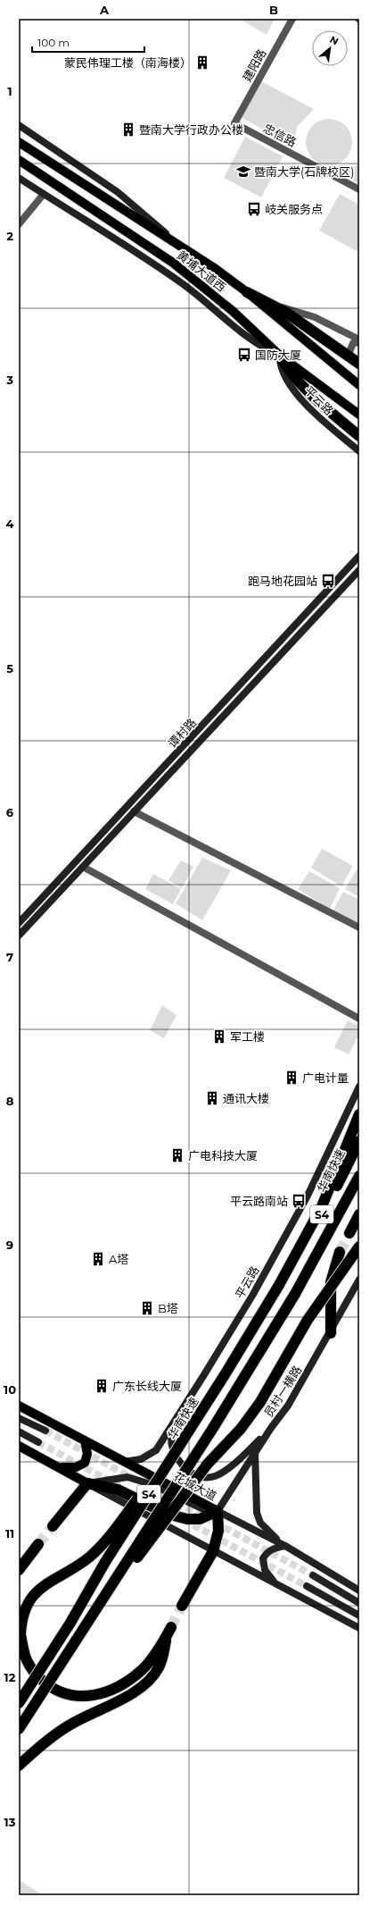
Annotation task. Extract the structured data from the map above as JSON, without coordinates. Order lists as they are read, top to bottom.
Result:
{
  "streets": {
    "highway": ["华南快速", "S4"],
    "main road": ["黄埔大道西", "花城大道"],
    "street": [
      "建阳路",
      "忠信路",
      "平云路",
      "谭村路",
      "员村一横路"
    ]
  },
  "crossings": [
    ["建阳路", "忠信路"],
    ["黄埔大道西", "平云路"],
    ["平云路", "花城大道"],
    ["员村一横路", "花城大道"]
  ],
  "places": {
    "building": [
      "蒙民伟理工楼（南海楼）",
      "暨南大学行政办公楼",
      "军工楼",
      "广电计量",
      "通讯大楼",
      "广电科技大厦",
      "A塔",
      "B塔",
      "广东长线大厦"
    ],
    "school or university": ["暨南大学(石牌校区)"],
    "bus stop": [
      "岐关服务点",
      "国防大厦",
      "跑马地花园站",
      "平云路南站"
    ]
  },
  "scale_bar": "100 m",
  "north": "top right",
  "grid": {
    "columns": ["A", "B"],
    "rows": [
      "1",
      "2",
      "3",
      "4",
      "5",
      "6",
      "7",
      "8",
      "9",
      "10",
      "11",
      "12",
      "13"
    ]
  }
}
